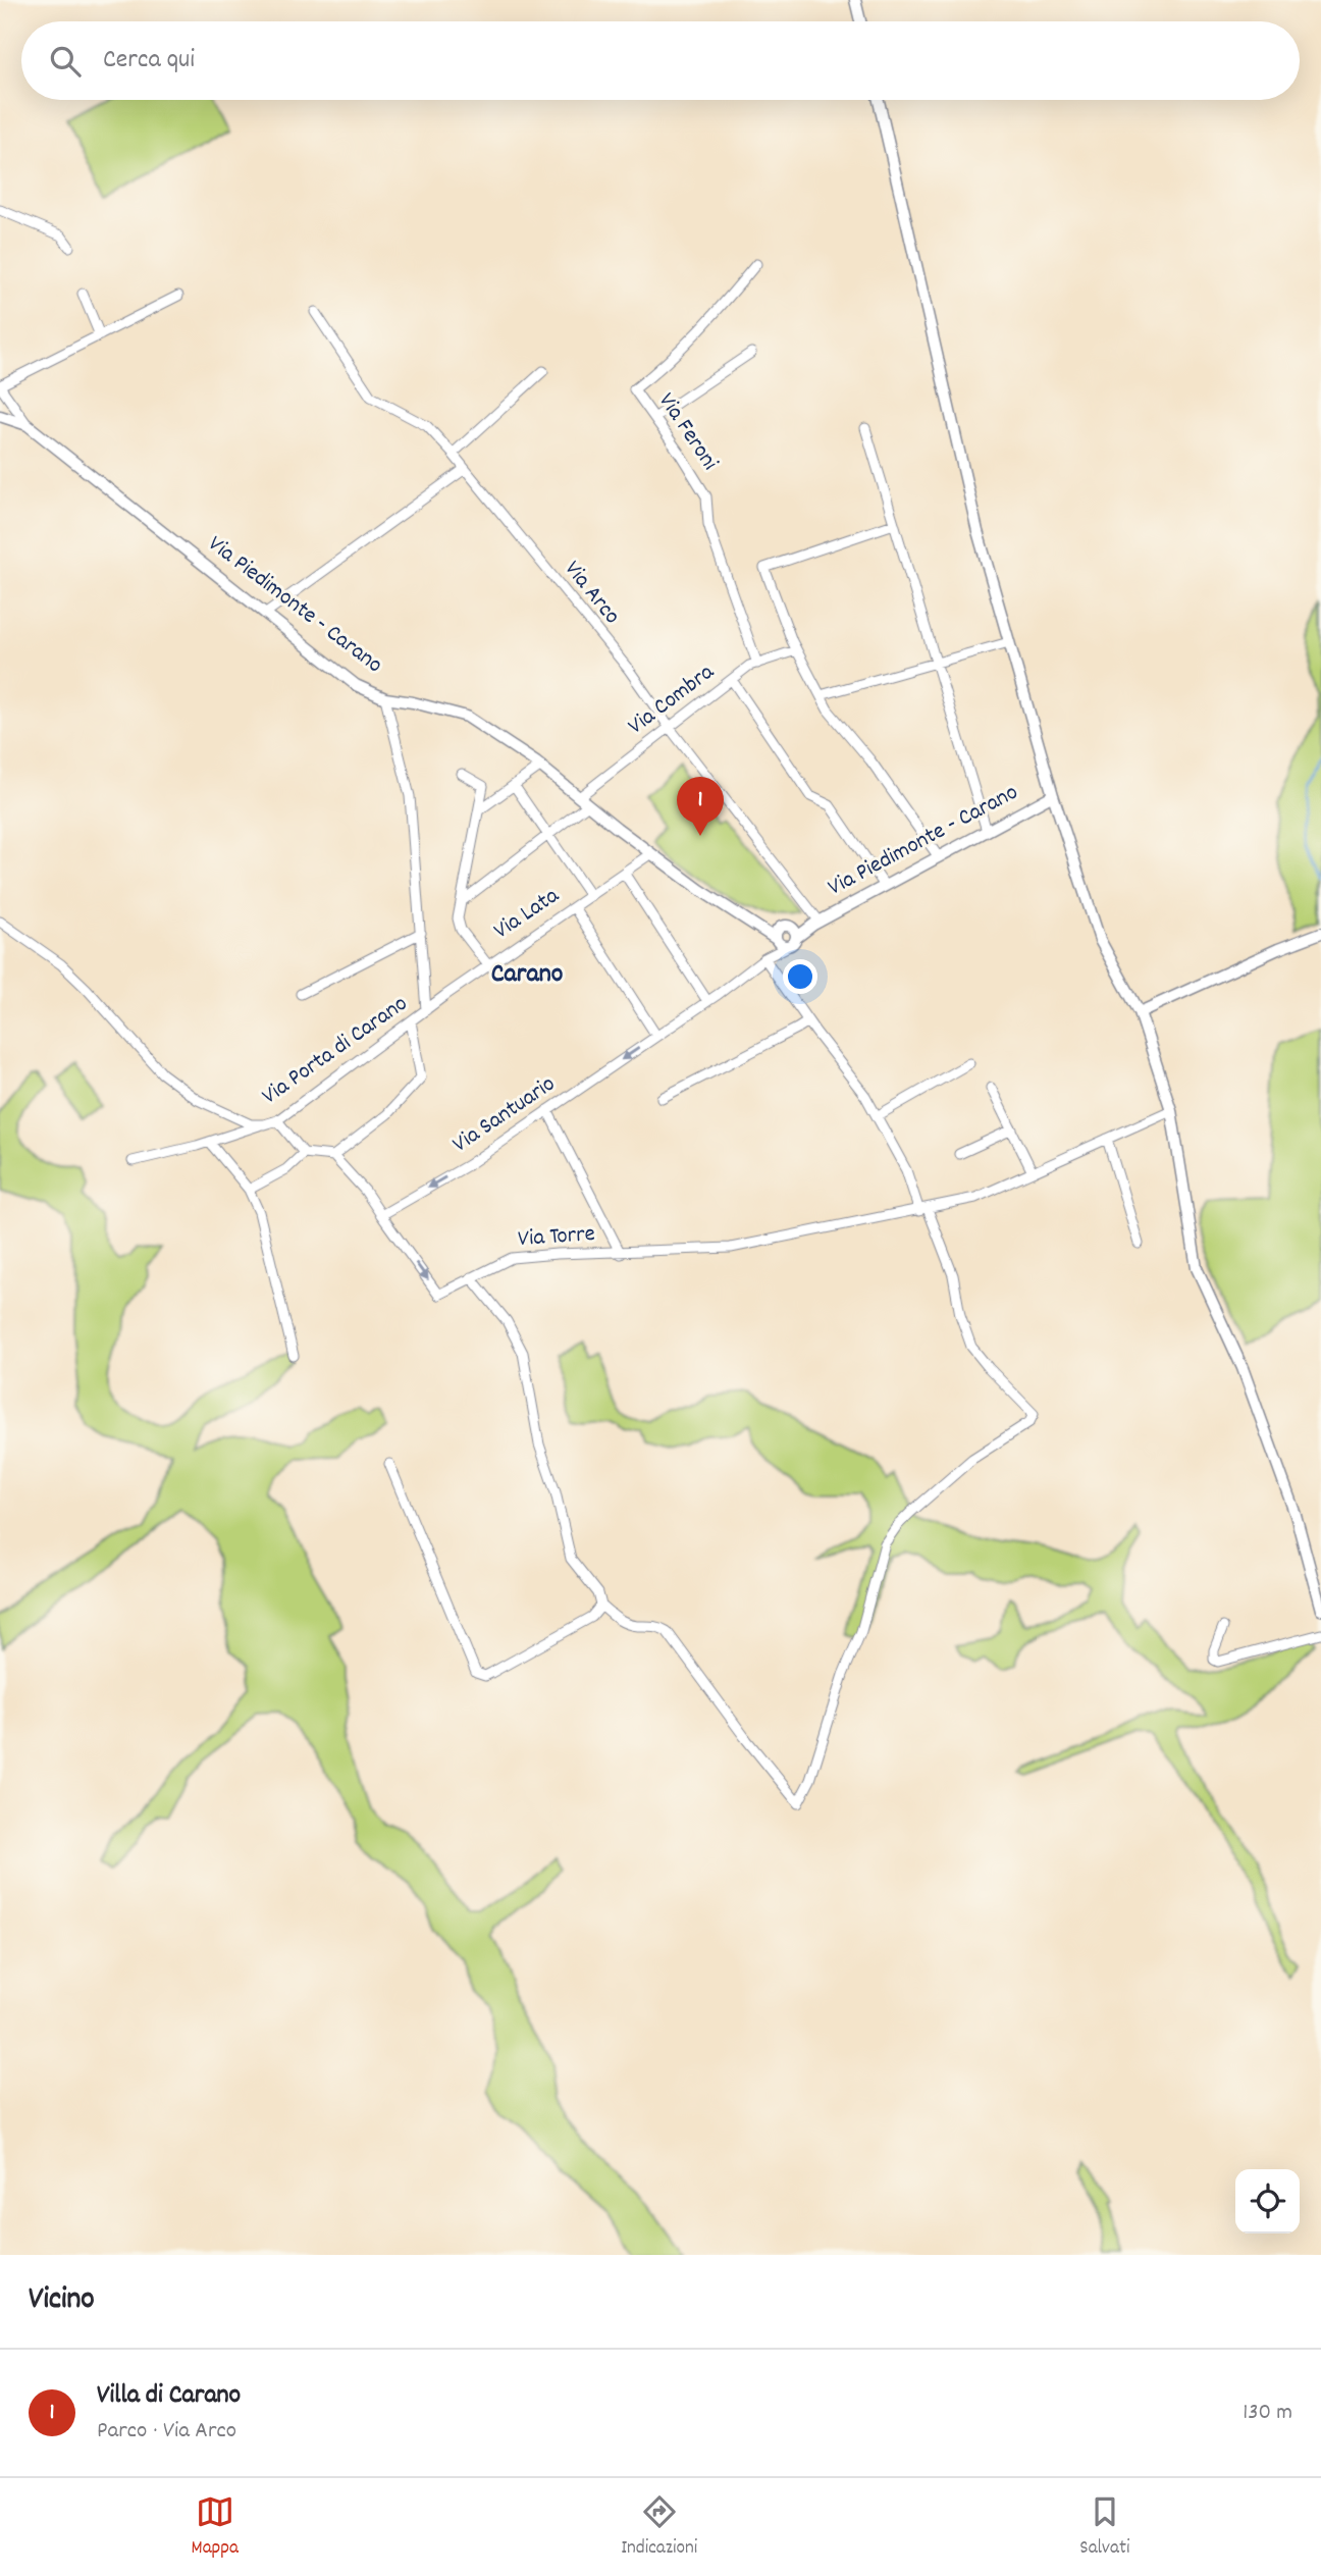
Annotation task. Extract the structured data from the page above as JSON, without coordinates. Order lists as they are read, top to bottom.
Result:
{
  "streets": {
    "street": [
      "Via Feroni",
      "Via Arco",
      "Via Piedimonte - Carano",
      "Via Combra",
      "Via Lata",
      "Via Porta di Carano",
      "Via Santuario",
      "Via Torre"
    ]
  },
  "crossings": [
    ["Via Feroni", "Via Combra"],
    ["Via Arco", "Via Piedimonte - Carano"],
    ["Via Arco", "Via Combra"],
    ["Via Piedimonte - Carano", "Via Combra"],
    ["Via Piedimonte - Carano", "Via Lata"],
    ["Via Piedimonte - Carano", "Via Santuario"],
    ["Via Lata", "Via Porta di Carano"],
    ["Via Santuario", "Via Torre"]
  ],
  "one_way": ["Via Santuario"],
  "districts": ["Carano"],
  "page": {
    "search": "Cerca qui",
    "pins": "1",
    "heading": "Vicino",
    "list": [
      {
        "mark": "1",
        "name": "Villa di Carano",
        "note": "Parco · Via Arco",
        "value": "130 m"
      }
    ],
    "nav": ["Mappa", "Indicazioni", "Salvati"]
  }
}
